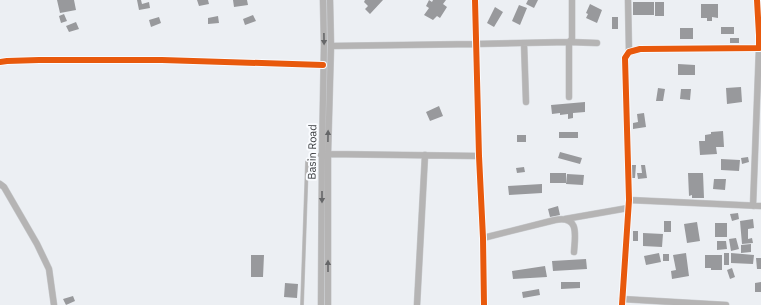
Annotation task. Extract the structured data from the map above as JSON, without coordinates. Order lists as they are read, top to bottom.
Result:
{
  "streets": {
    "street": ["Basin Road"]
  }
}
